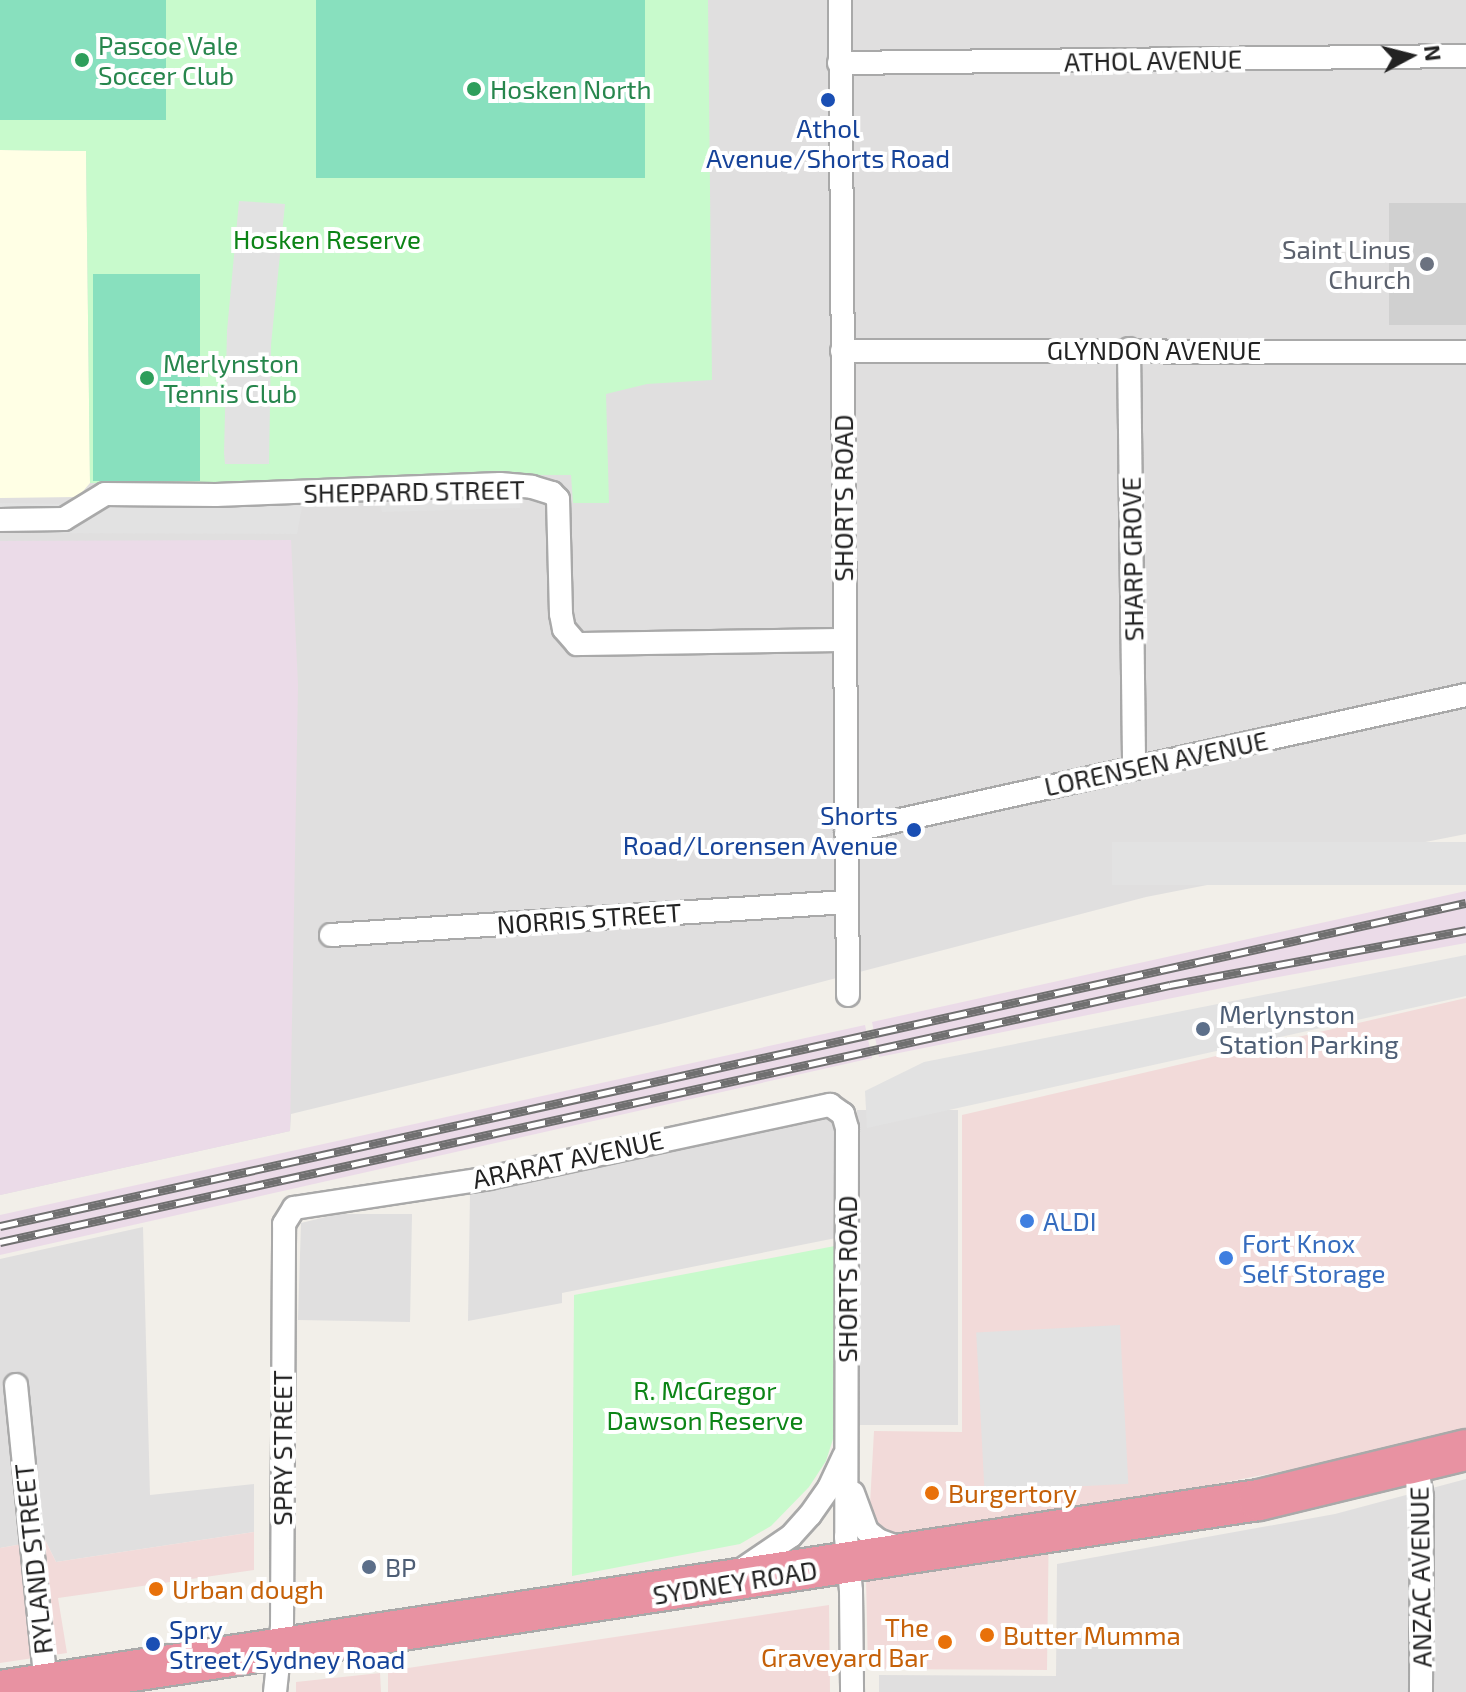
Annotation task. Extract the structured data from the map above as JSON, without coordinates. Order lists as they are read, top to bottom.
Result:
{
  "streets": {
    "highway": ["SYDNEY ROAD"],
    "street": [
      "ATHOL AVENUE",
      "GLYNDON AVENUE",
      "SHEPPARD STREET",
      "SHORTS ROAD",
      "SHARP GROVE",
      "LORENSEN AVENUE",
      "NORRIS STREET",
      "ARARAT AVENUE",
      "SPRY STREET",
      "RYLAND STREET",
      "ANZAC AVENUE"
    ]
  },
  "crossings": [
    ["ATHOL AVENUE", "SHORTS ROAD"],
    ["GLYNDON AVENUE", "SHORTS ROAD"],
    ["GLYNDON AVENUE", "SHARP GROVE"],
    ["SHEPPARD STREET", "SHORTS ROAD"],
    ["SHORTS ROAD", "LORENSEN AVENUE"],
    ["SHORTS ROAD", "NORRIS STREET"],
    ["SHORTS ROAD", "ARARAT AVENUE"],
    ["SHORTS ROAD", "SYDNEY ROAD"],
    ["SHARP GROVE", "LORENSEN AVENUE"],
    ["ARARAT AVENUE", "SPRY STREET"],
    ["SPRY STREET", "SYDNEY ROAD"],
    ["RYLAND STREET", "SYDNEY ROAD"],
    ["ANZAC AVENUE", "SYDNEY ROAD"]
  ],
  "parks": ["Hosken Reserve", "R. McGregor Dawson Reserve"],
  "places": [
    "Pascoe Vale Soccer Club",
    "Hosken North",
    "Athol Avenue/Shorts Road",
    "Saint Linus Church",
    "Merlynston Tennis Club",
    "Shorts Road/Lorensen Avenue",
    "Merlynston Station Parking",
    "ALDI",
    "Fort Knox Self Storage",
    "Burgertory",
    "BP",
    "Urban dough",
    "Butter Mumma",
    "The Graveyard Bar",
    "Spry Street/Sydney Road"
  ],
  "north": "right"
}
